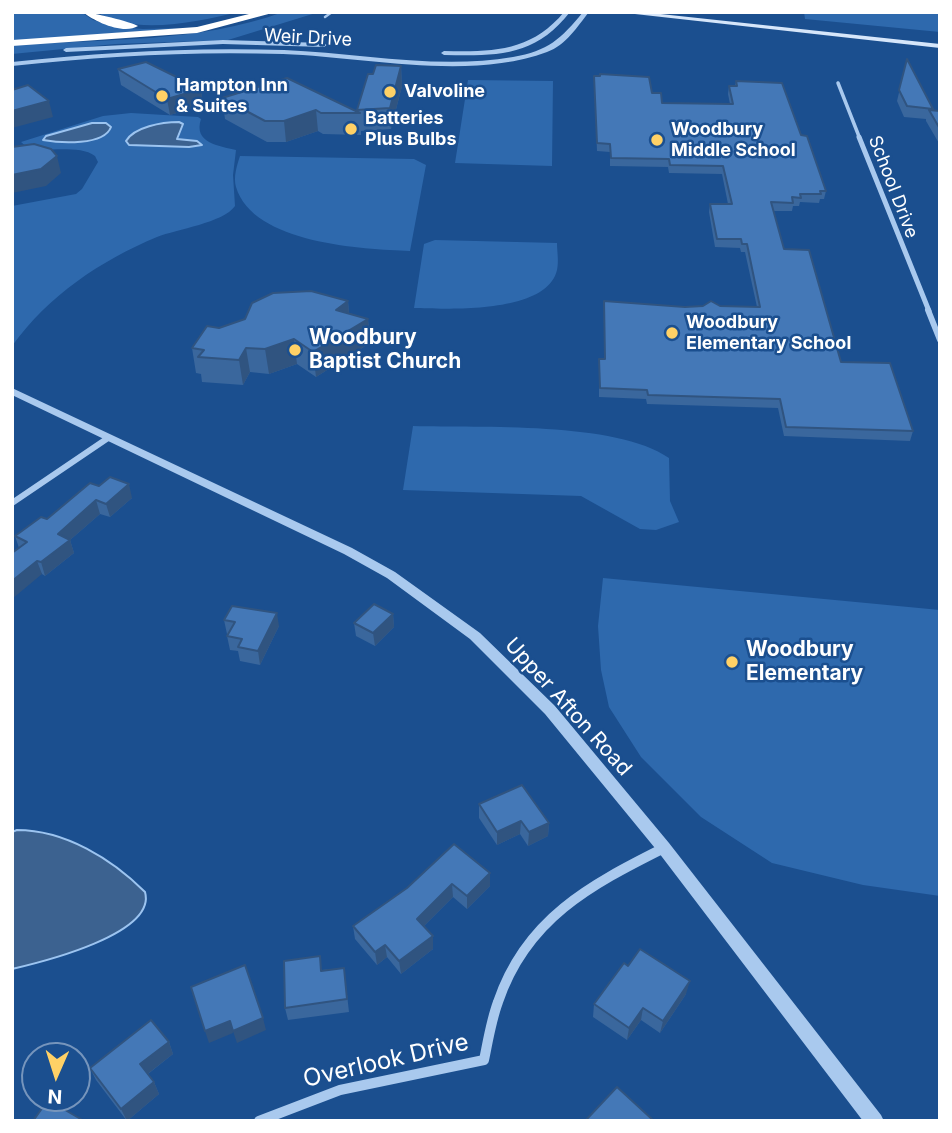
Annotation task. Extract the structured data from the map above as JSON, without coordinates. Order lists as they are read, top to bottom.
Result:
{
  "streets": {
    "street": [
      "Weir Drive",
      "School Drive",
      "Upper Afton Road",
      "Overlook Drive"
    ]
  },
  "crossings": [
    ["Upper Afton Road", "Overlook Drive"]
  ],
  "places": [
    "Valvoline",
    "Hampton Inn & Suites",
    "Batteries Plus Bulbs",
    "Woodbury Middle School",
    "Woodbury Elementary School",
    "Woodbury Baptist Church",
    "Woodbury Elementary"
  ],
  "north": "bottom"
}
